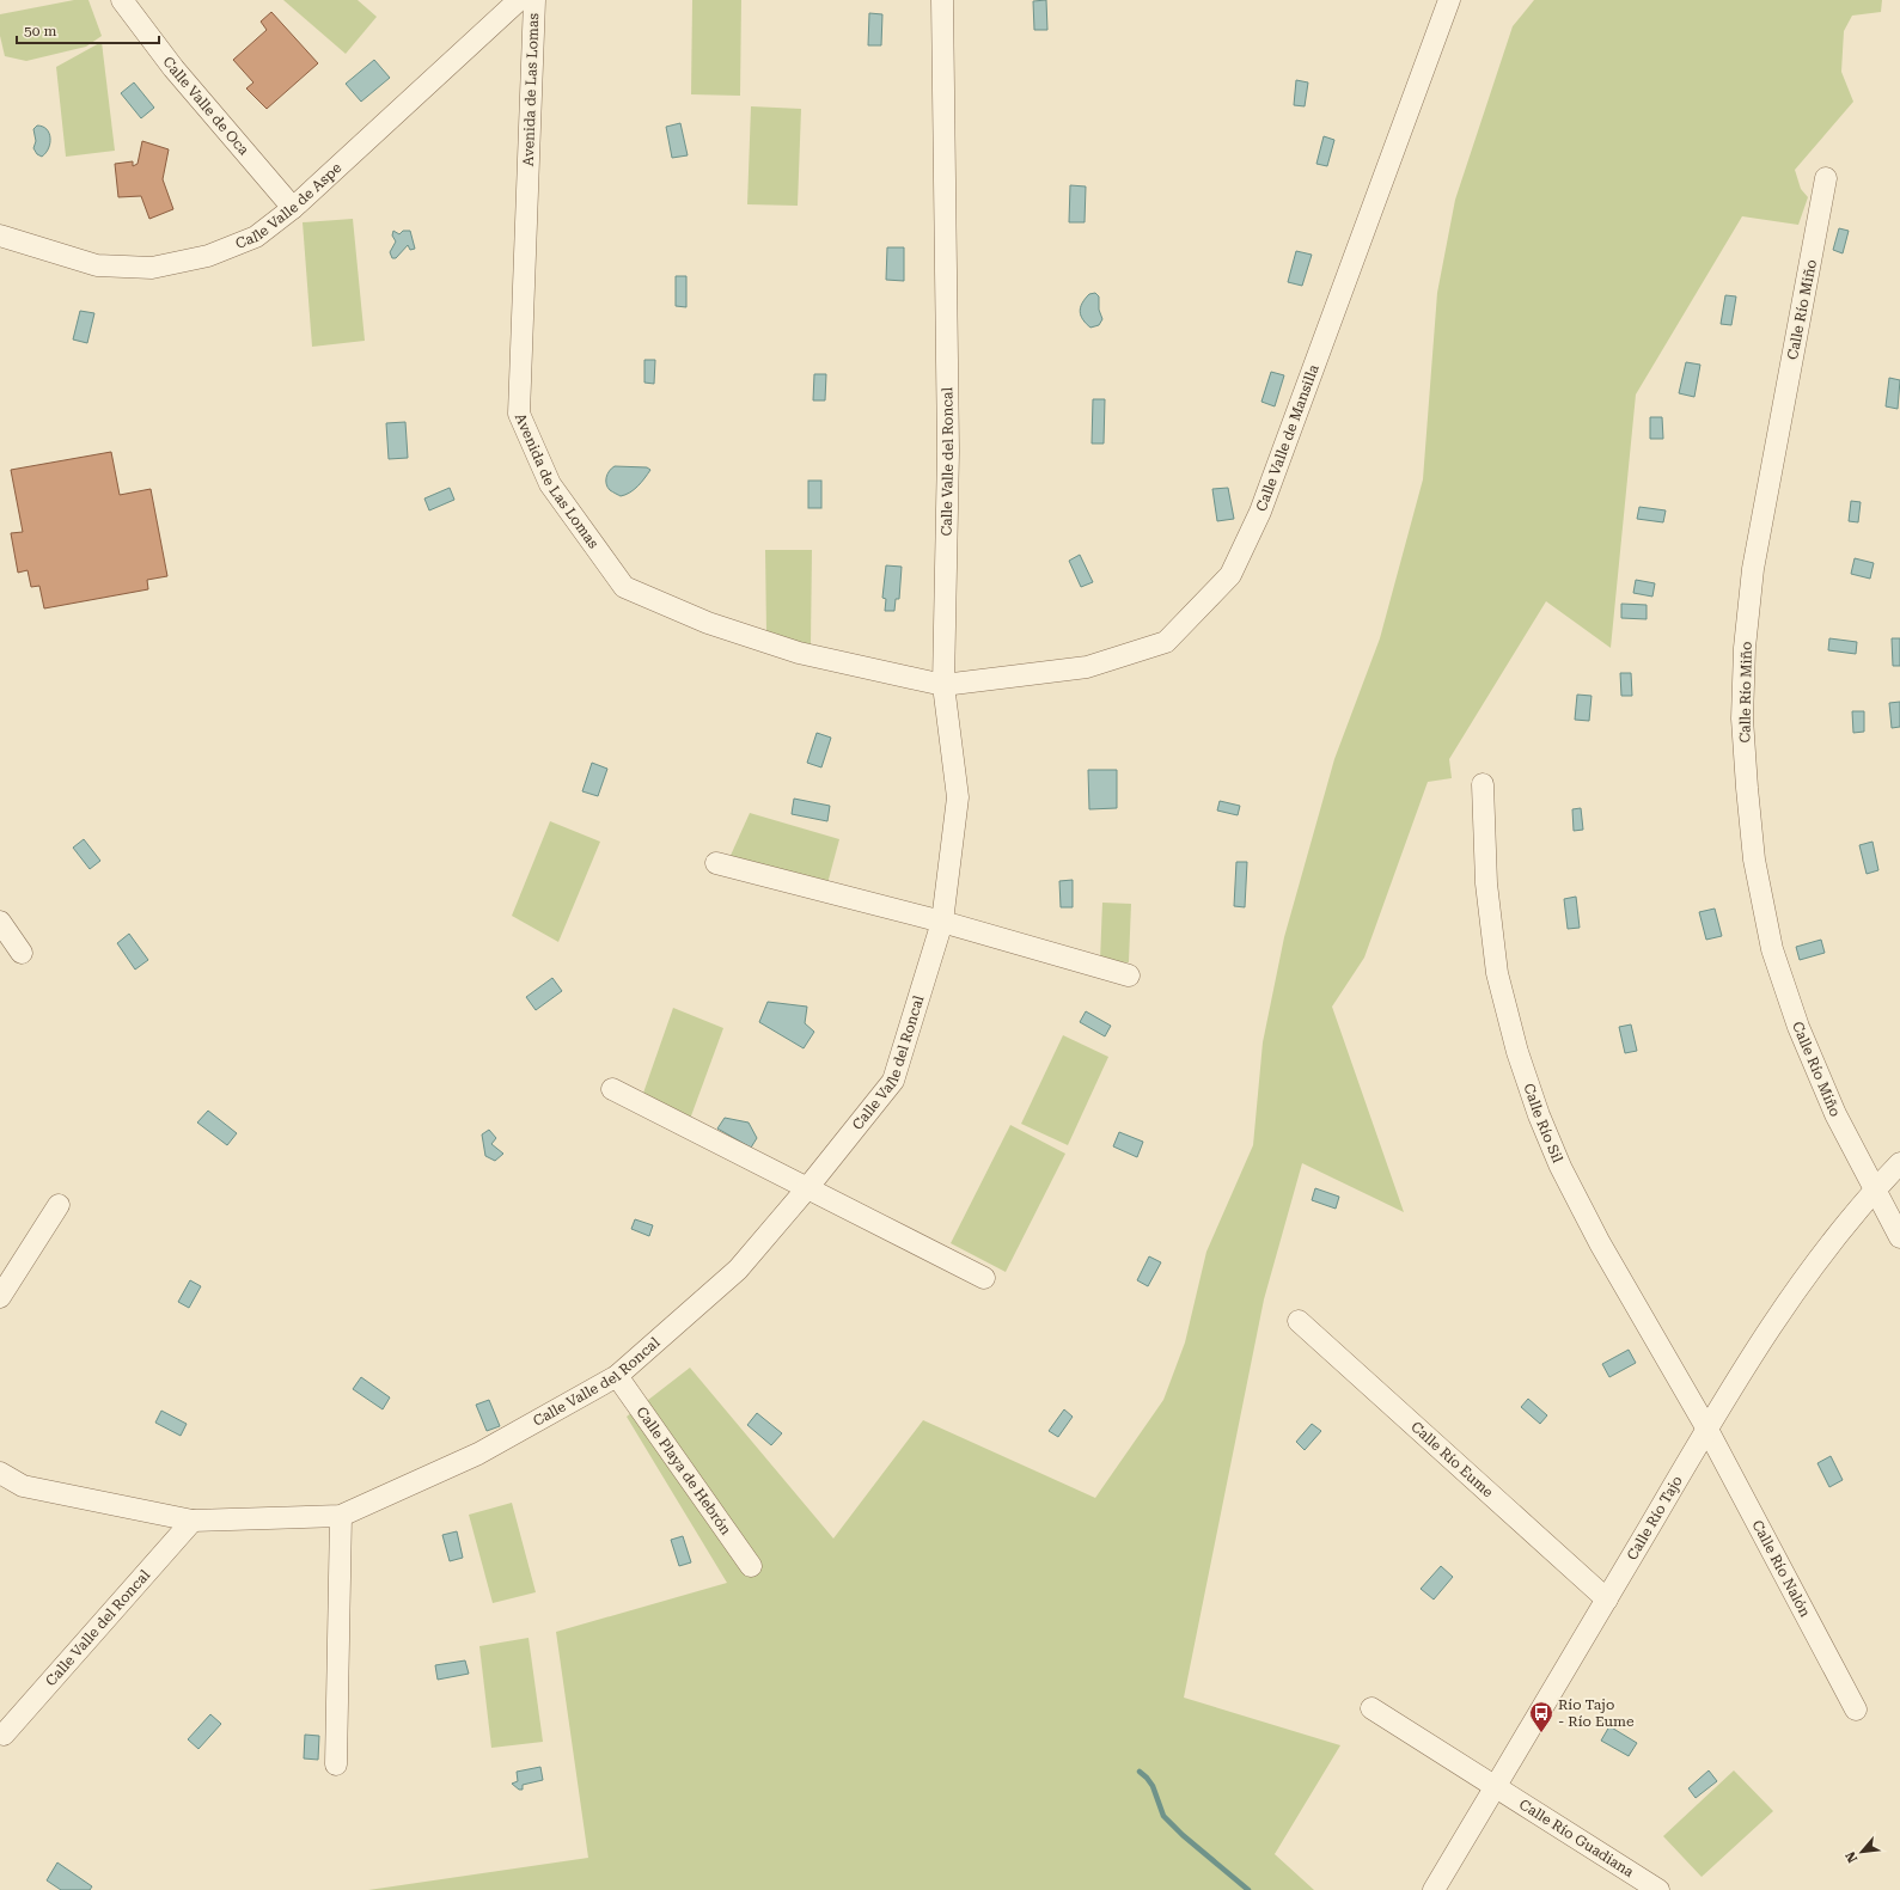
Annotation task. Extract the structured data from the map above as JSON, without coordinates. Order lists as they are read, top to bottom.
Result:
{
  "streets": {
    "street": [
      "Avenida de Las Lomas",
      "Calle Valle de Oca",
      "Calle Valle de Aspe",
      "Calle Río Miño",
      "Calle Valle de Mansilla",
      "Calle Valle del Roncal",
      "Calle Río Sil",
      "Calle Río Eume",
      "Calle Playa de Hebrón",
      "Calle Río Tajo",
      "Calle Río Nalón",
      "Calle Río Guadiana"
    ]
  },
  "crossings": [
    ["Avenida de Las Lomas", "Calle Valle de Mansilla"],
    ["Avenida de Las Lomas", "Calle Valle del Roncal"],
    ["Calle Valle de Oca", "Calle Valle de Aspe"],
    ["Calle Río Miño", "Calle Río Tajo"],
    ["Calle Valle de Mansilla", "Calle Valle del Roncal"],
    ["Calle Valle del Roncal", "Calle Playa de Hebrón"],
    ["Calle Río Sil", "Calle Río Tajo"],
    ["Calle Río Sil", "Calle Río Nalón"],
    ["Calle Río Eume", "Calle Río Tajo"],
    ["Calle Río Tajo", "Calle Río Nalón"],
    ["Calle Río Tajo", "Calle Río Guadiana"]
  ],
  "places": {
    "bus stop": ["Río Tajo - Río Eume"]
  },
  "scale_bar": "50 m",
  "north": "bottom left"
}
